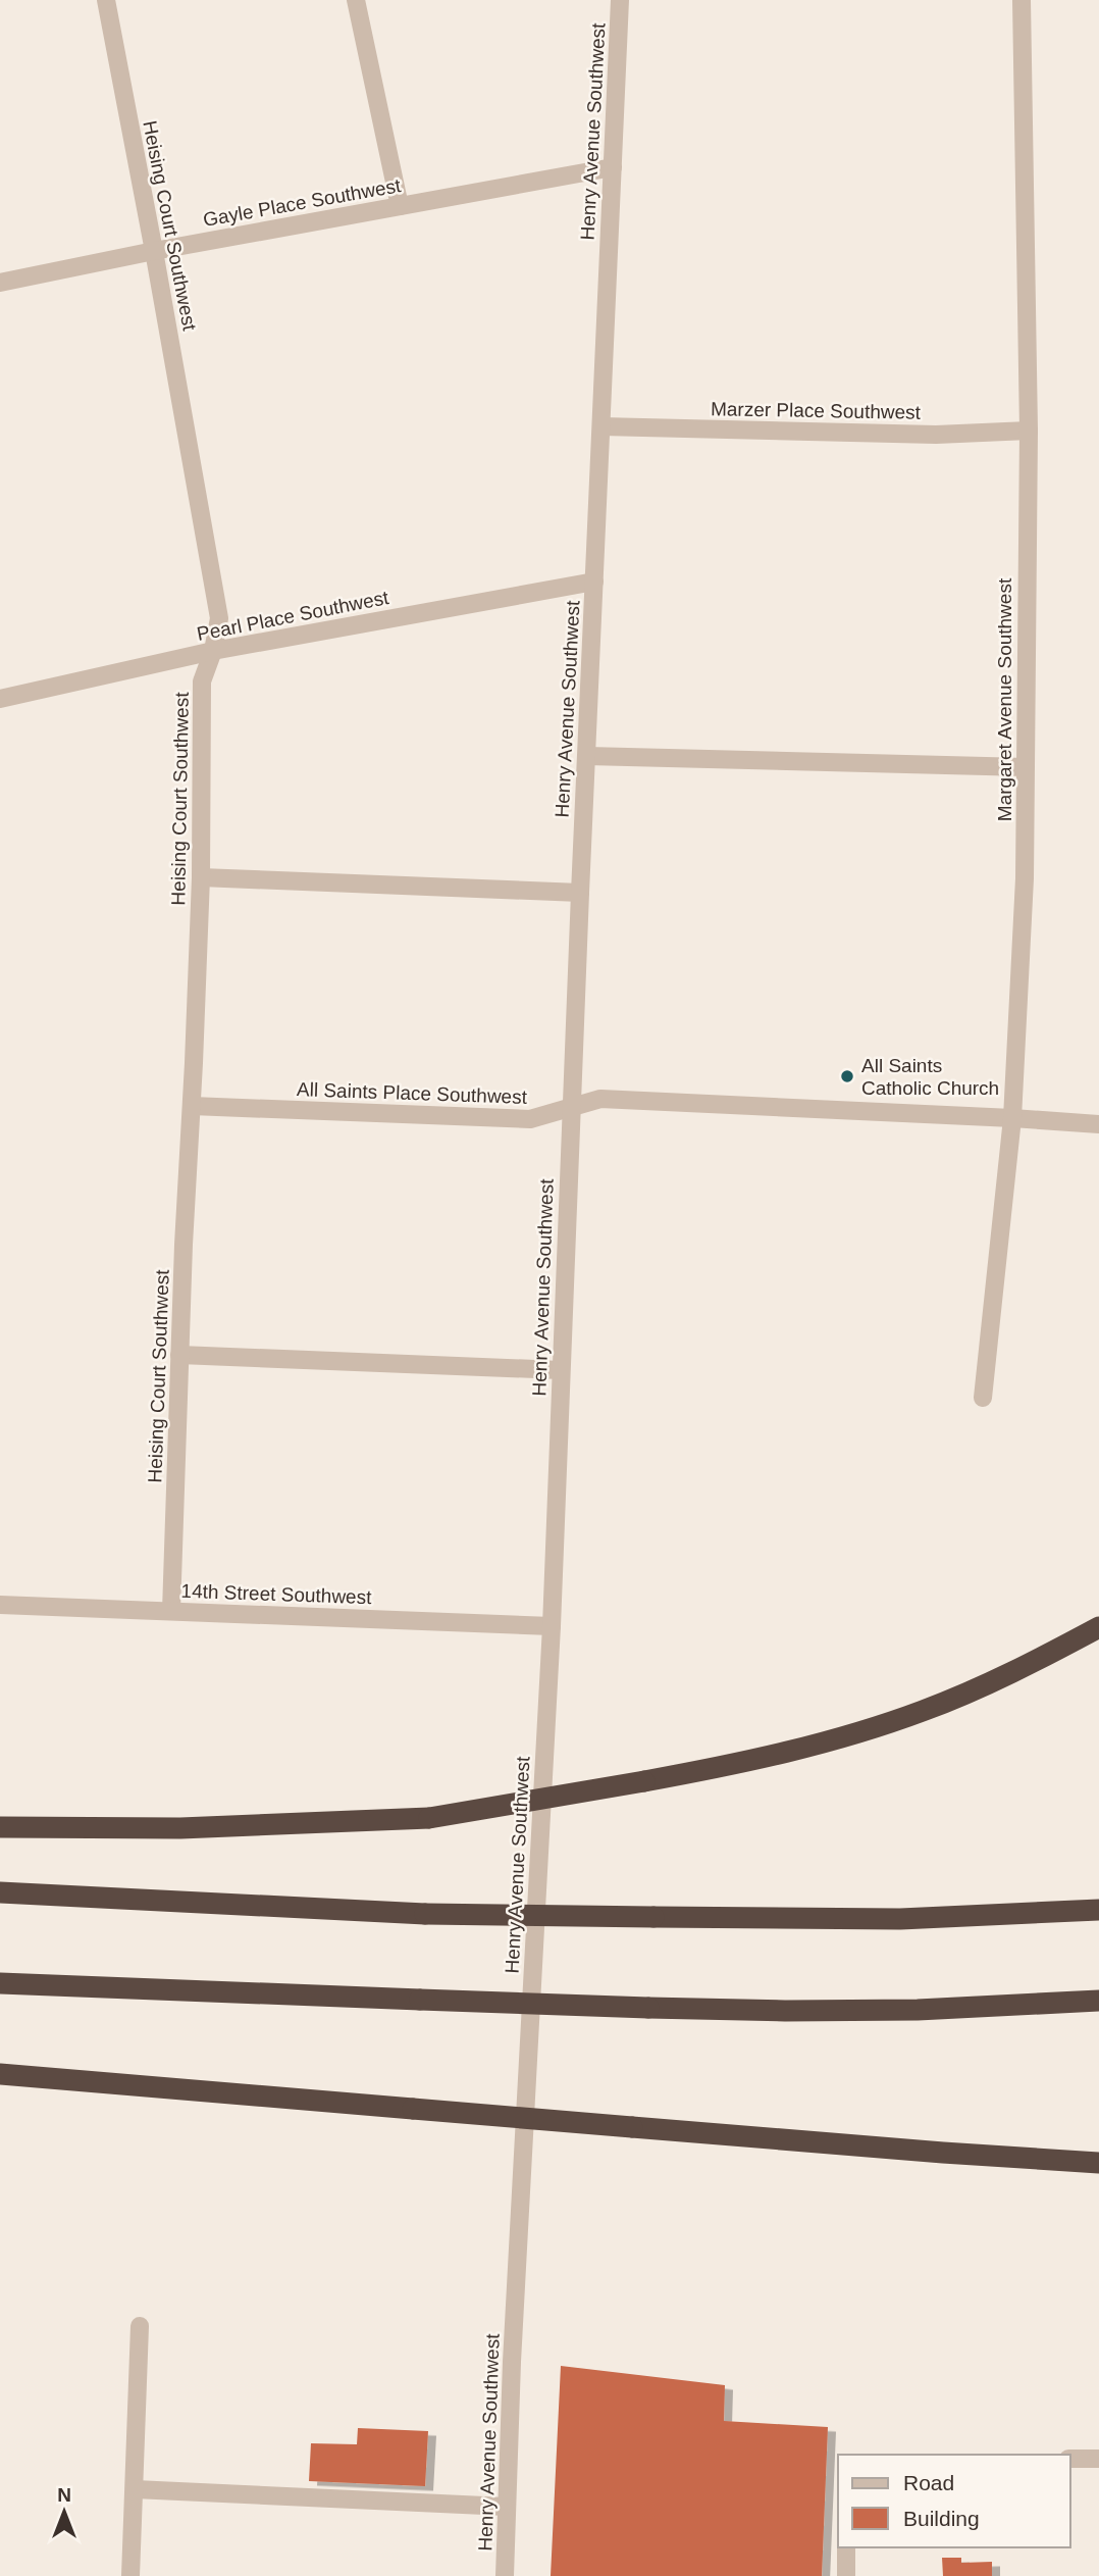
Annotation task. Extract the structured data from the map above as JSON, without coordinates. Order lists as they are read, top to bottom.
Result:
{
  "streets": {
    "street": [
      "Henry Avenue Southwest",
      "Gayle Place Southwest",
      "Heising Court Southwest",
      "Marzer Place Southwest",
      "Pearl Place Southwest",
      "Margaret Avenue Southwest",
      "All Saints Place Southwest",
      "14th Street Southwest"
    ]
  },
  "crossings": [
    ["Henry Avenue Southwest", "Gayle Place Southwest"],
    ["Henry Avenue Southwest", "Marzer Place Southwest"],
    ["Henry Avenue Southwest", "Pearl Place Southwest"],
    ["Henry Avenue Southwest", "All Saints Place Southwest"],
    ["Henry Avenue Southwest", "14th Street Southwest"],
    ["Gayle Place Southwest", "Heising Court Southwest"],
    ["Heising Court Southwest", "Pearl Place Southwest"],
    ["Heising Court Southwest", "All Saints Place Southwest"],
    ["Heising Court Southwest", "14th Street Southwest"],
    ["Marzer Place Southwest", "Margaret Avenue Southwest"],
    ["Margaret Avenue Southwest", "All Saints Place Southwest"]
  ],
  "places": ["All Saints Catholic Church"],
  "legend": ["Road", "Building"],
  "north": "top"
}
